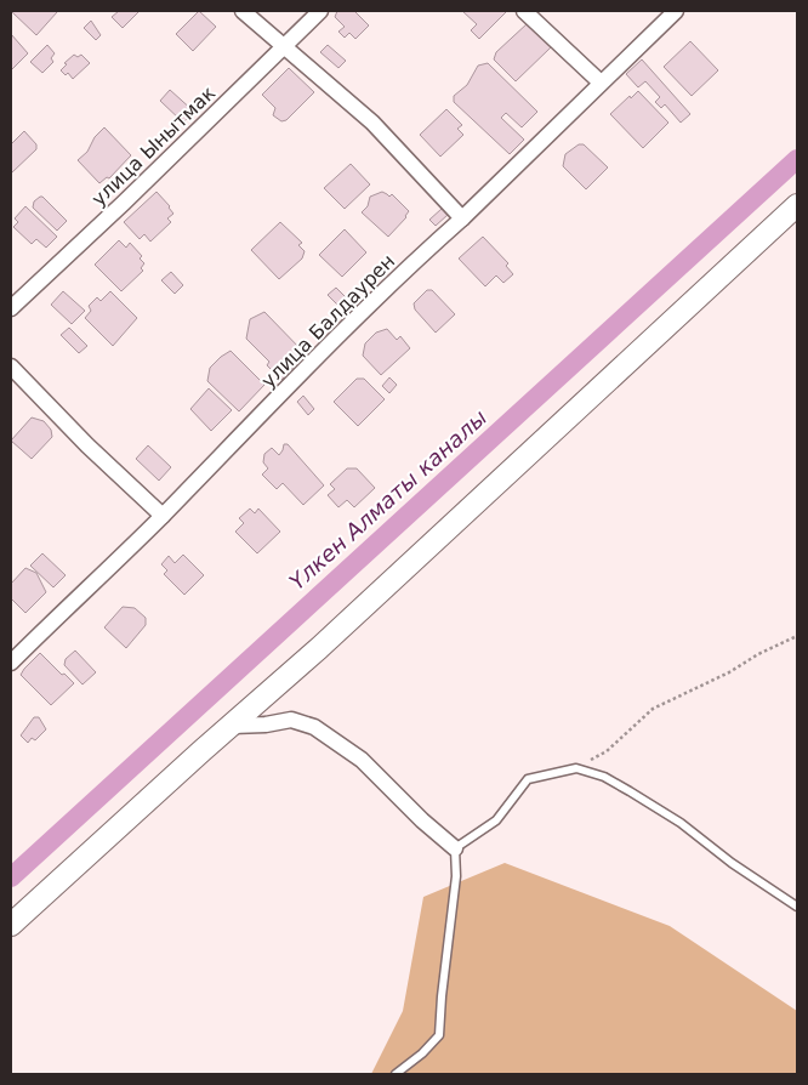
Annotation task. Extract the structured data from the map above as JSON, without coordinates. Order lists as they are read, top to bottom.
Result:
{
  "streets": {
    "street": ["улица Ынытмак", "улица Балдаурен"]
  },
  "water": ["Үлкен Алматы каналы"]
}
